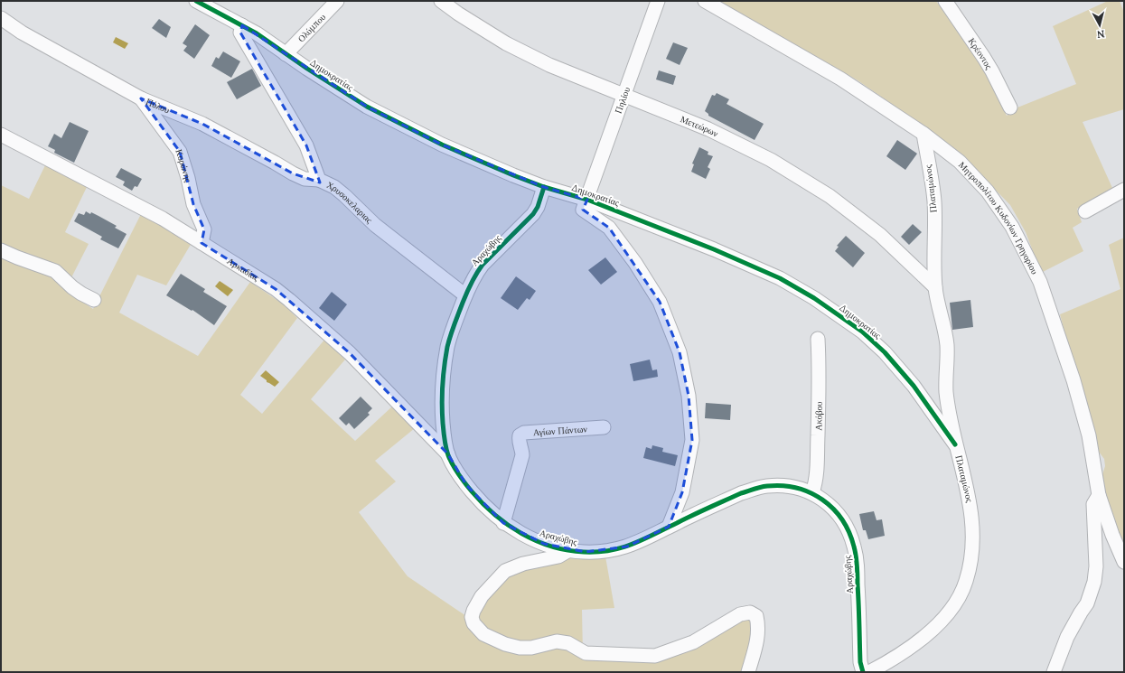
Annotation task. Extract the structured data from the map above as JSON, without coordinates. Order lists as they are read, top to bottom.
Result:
{
  "streets": {
    "street": [
      "Ολύμπου",
      "Κρέοντος",
      "Δημοκρατίας",
      "Πηλίου",
      "Πύλου",
      "Μετεώρων",
      "Κορώνης",
      "Πλαταμώνος",
      "Χρυσοκελαριας",
      "Μητροπολίτου Κυδονίων Γρηγορίου",
      "Αραχώβης",
      "Αρκαδίας",
      "Ακόβου",
      "Αγίων Πάντων"
    ]
  },
  "crossings": [
    ["Ολύμπου", "Δημοκρατίας"],
    ["Δημοκρατίας", "Πηλίου"],
    ["Δημοκρατίας", "Πλαταμώνος"],
    ["Δημοκρατίας", "Χρυσοκελαριας"],
    ["Δημοκρατίας", "Αραχώβης"],
    ["Πηλίου", "Μετεώρων"],
    ["Πύλου", "Κορώνης"],
    ["Πύλου", "Χρυσοκελαριας"],
    ["Μετεώρων", "Πλαταμώνος"],
    ["Κορώνης", "Αρκαδίας"],
    ["Πλαταμώνος", "Μητροπολίτου Κυδονίων Γρηγορίου"],
    ["Χρυσοκελαριας", "Αραχώβης"],
    ["Αραχώβης", "Αρκαδίας"],
    ["Αραχώβης", "Ακόβου"],
    ["Αραχώβης", "Αγίων Πάντων"]
  ],
  "north": "bottom"
}
